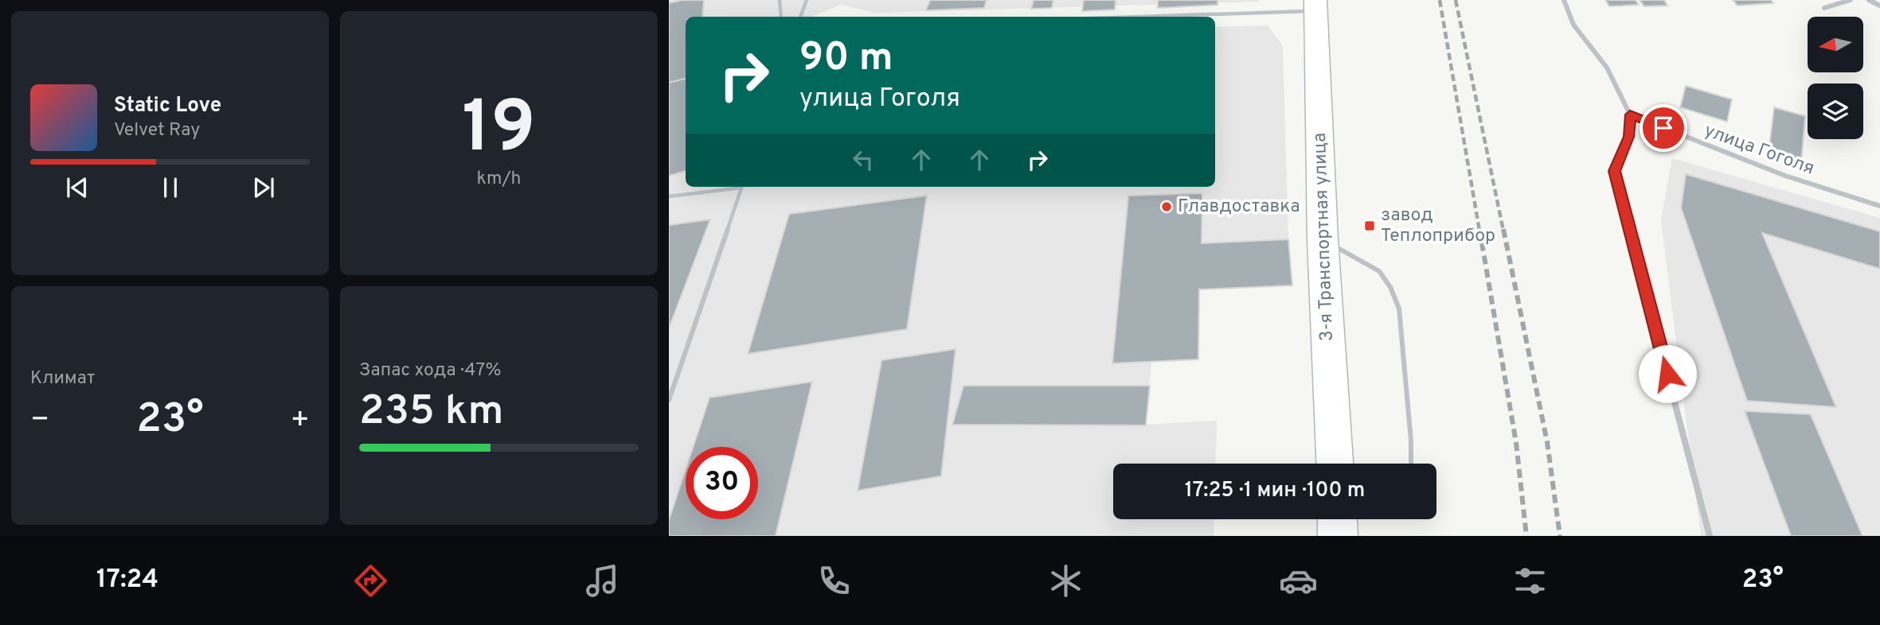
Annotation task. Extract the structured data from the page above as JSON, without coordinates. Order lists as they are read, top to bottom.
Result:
{
  "streets": {
    "street": ["улица Гоголя", "3-я Транспортная улица"]
  },
  "places": {
    "other": ["Главдоставка"],
    "transit": ["завод Теплоприбор"]
  },
  "north": "left",
  "page": {
    "tile": [
      ["19", "km/h"],
      "Климат",
      ["Запас хода · 47%", "235 km"]
    ],
    "turn": ["90 m", "улица Гоголя"],
    "song": ["Static Love", "Velvet Ray"],
    "heat": ["−", "23°", "+"],
    "limit": "30",
    "trip": "17:25 · 1 мин · 100 m",
    "tabs": ["17:24", "23°"]
  }
}
